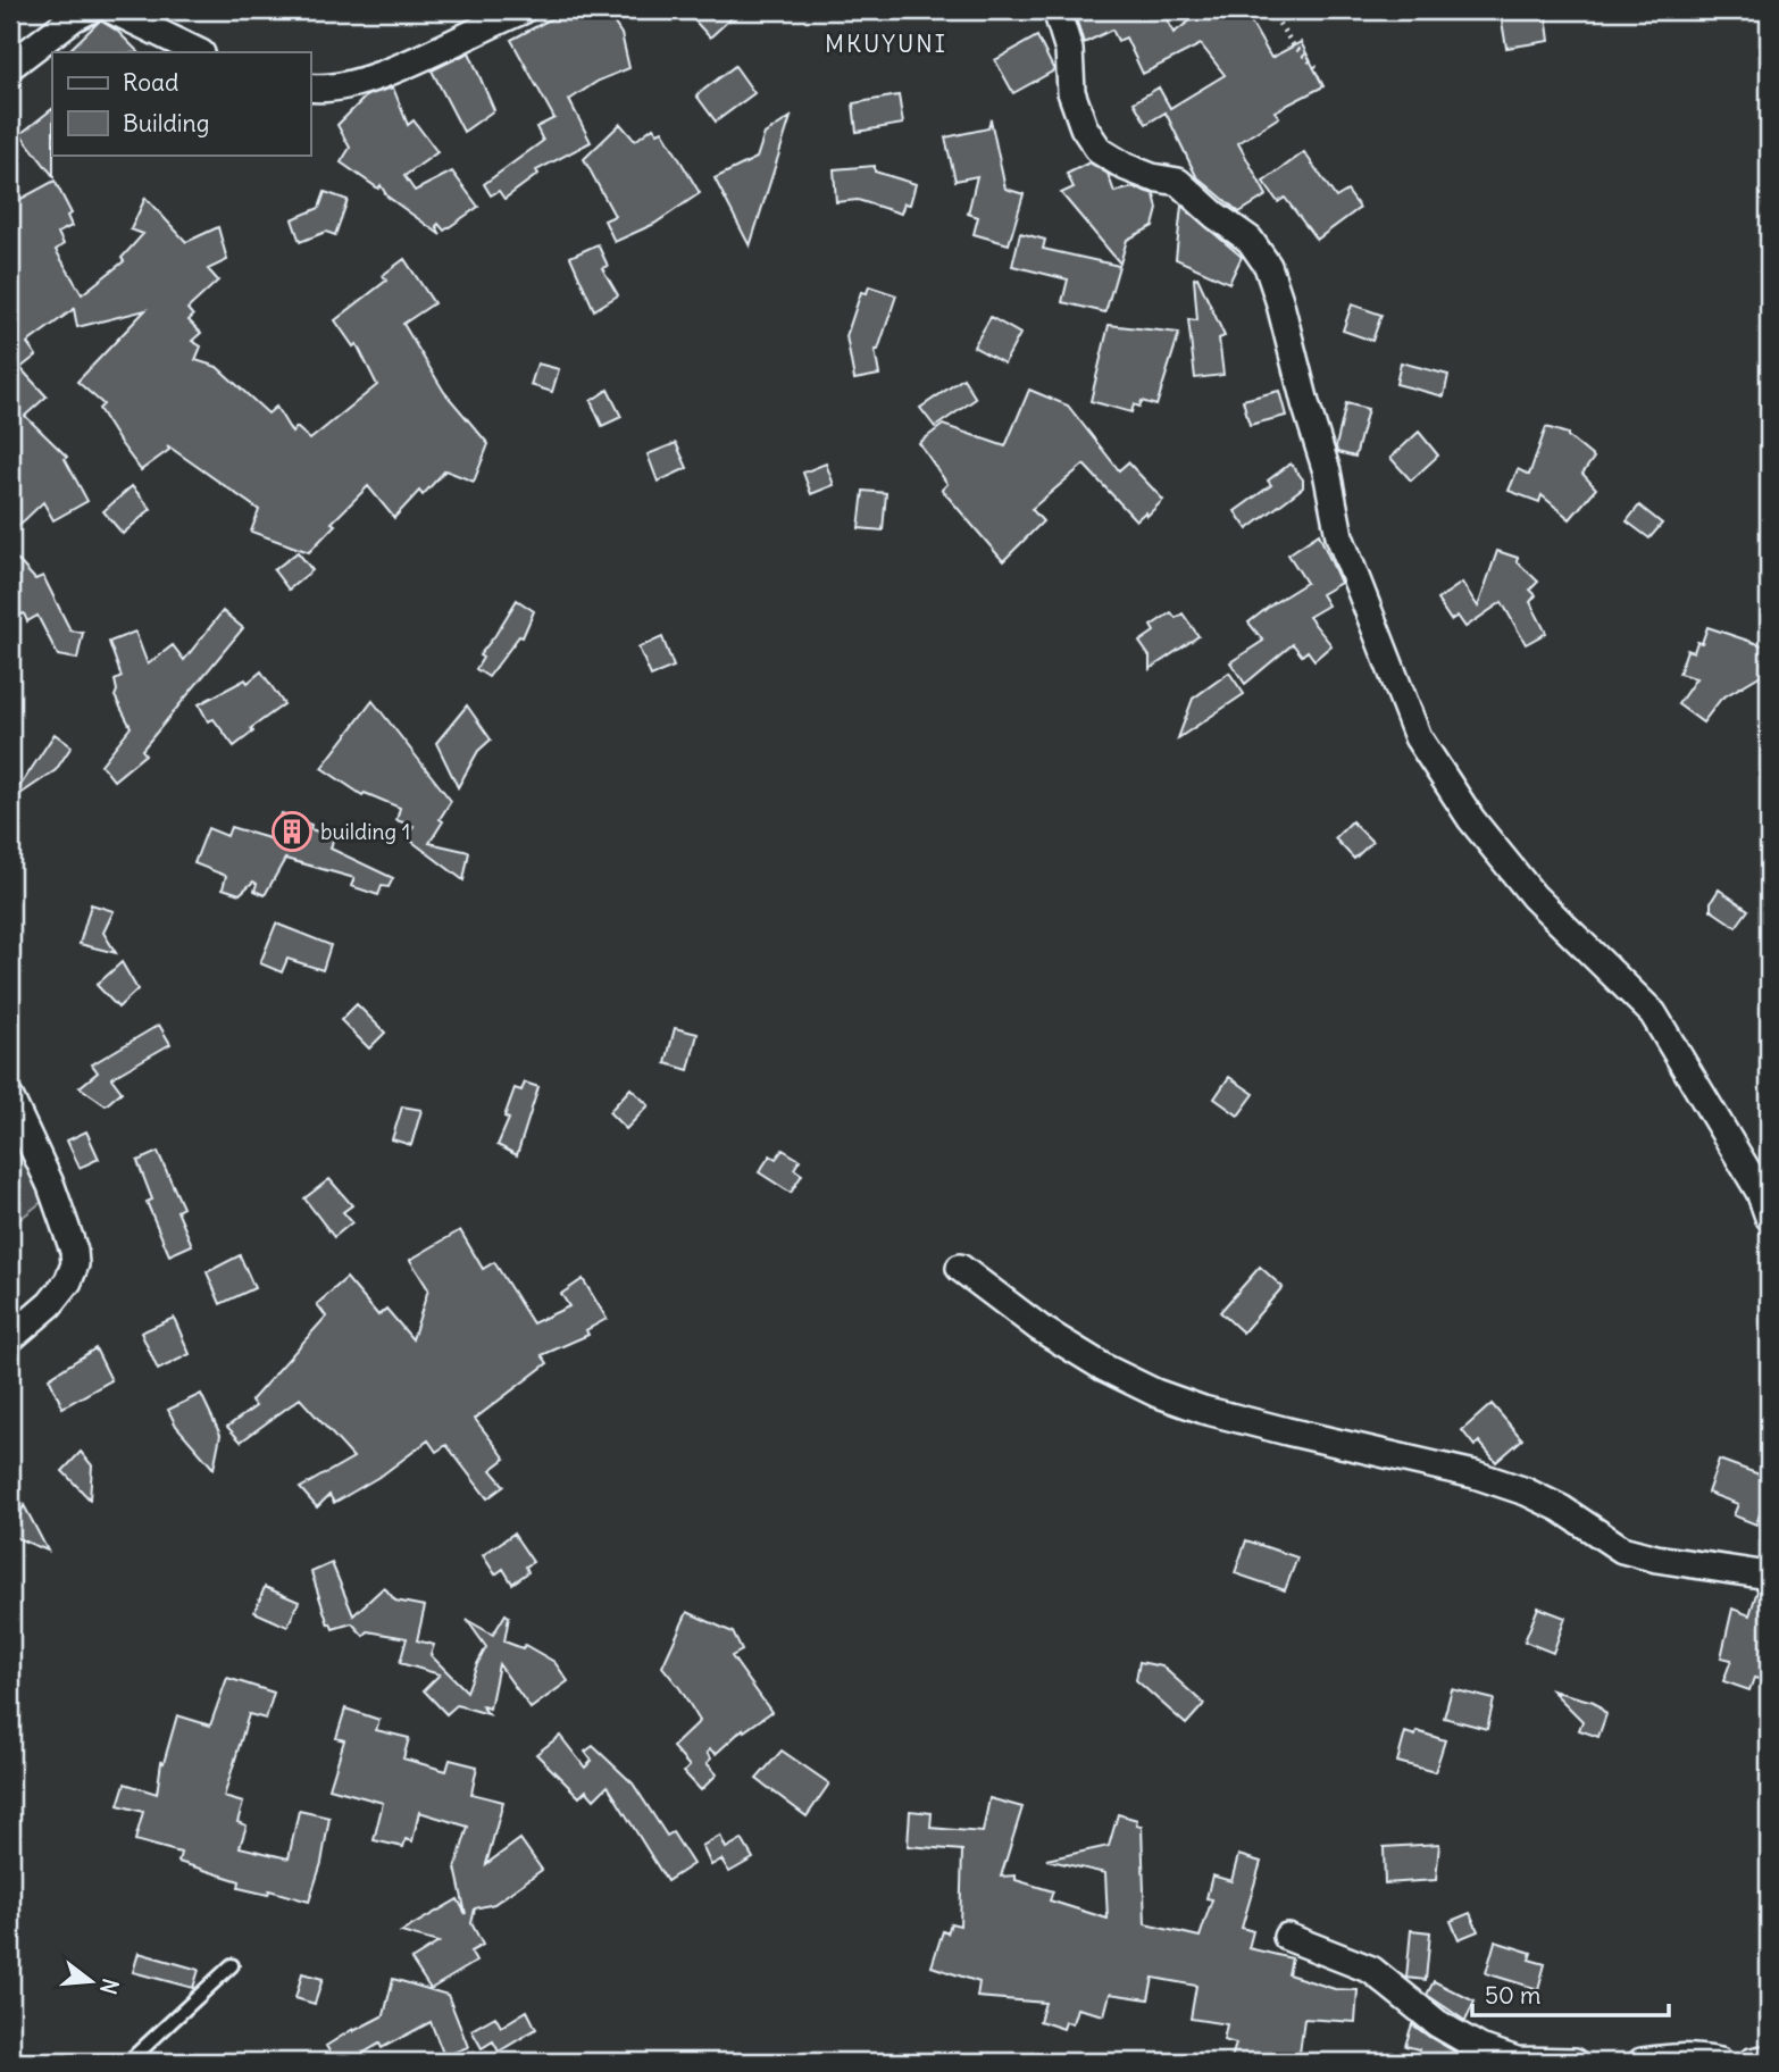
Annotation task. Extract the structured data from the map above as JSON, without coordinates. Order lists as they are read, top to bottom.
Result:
{
  "districts": ["MKUYUNI"],
  "places": {
    "building": ["building 1"]
  },
  "legend": ["Road", "Building"],
  "scale_bar": "50 m",
  "north": "right"
}
